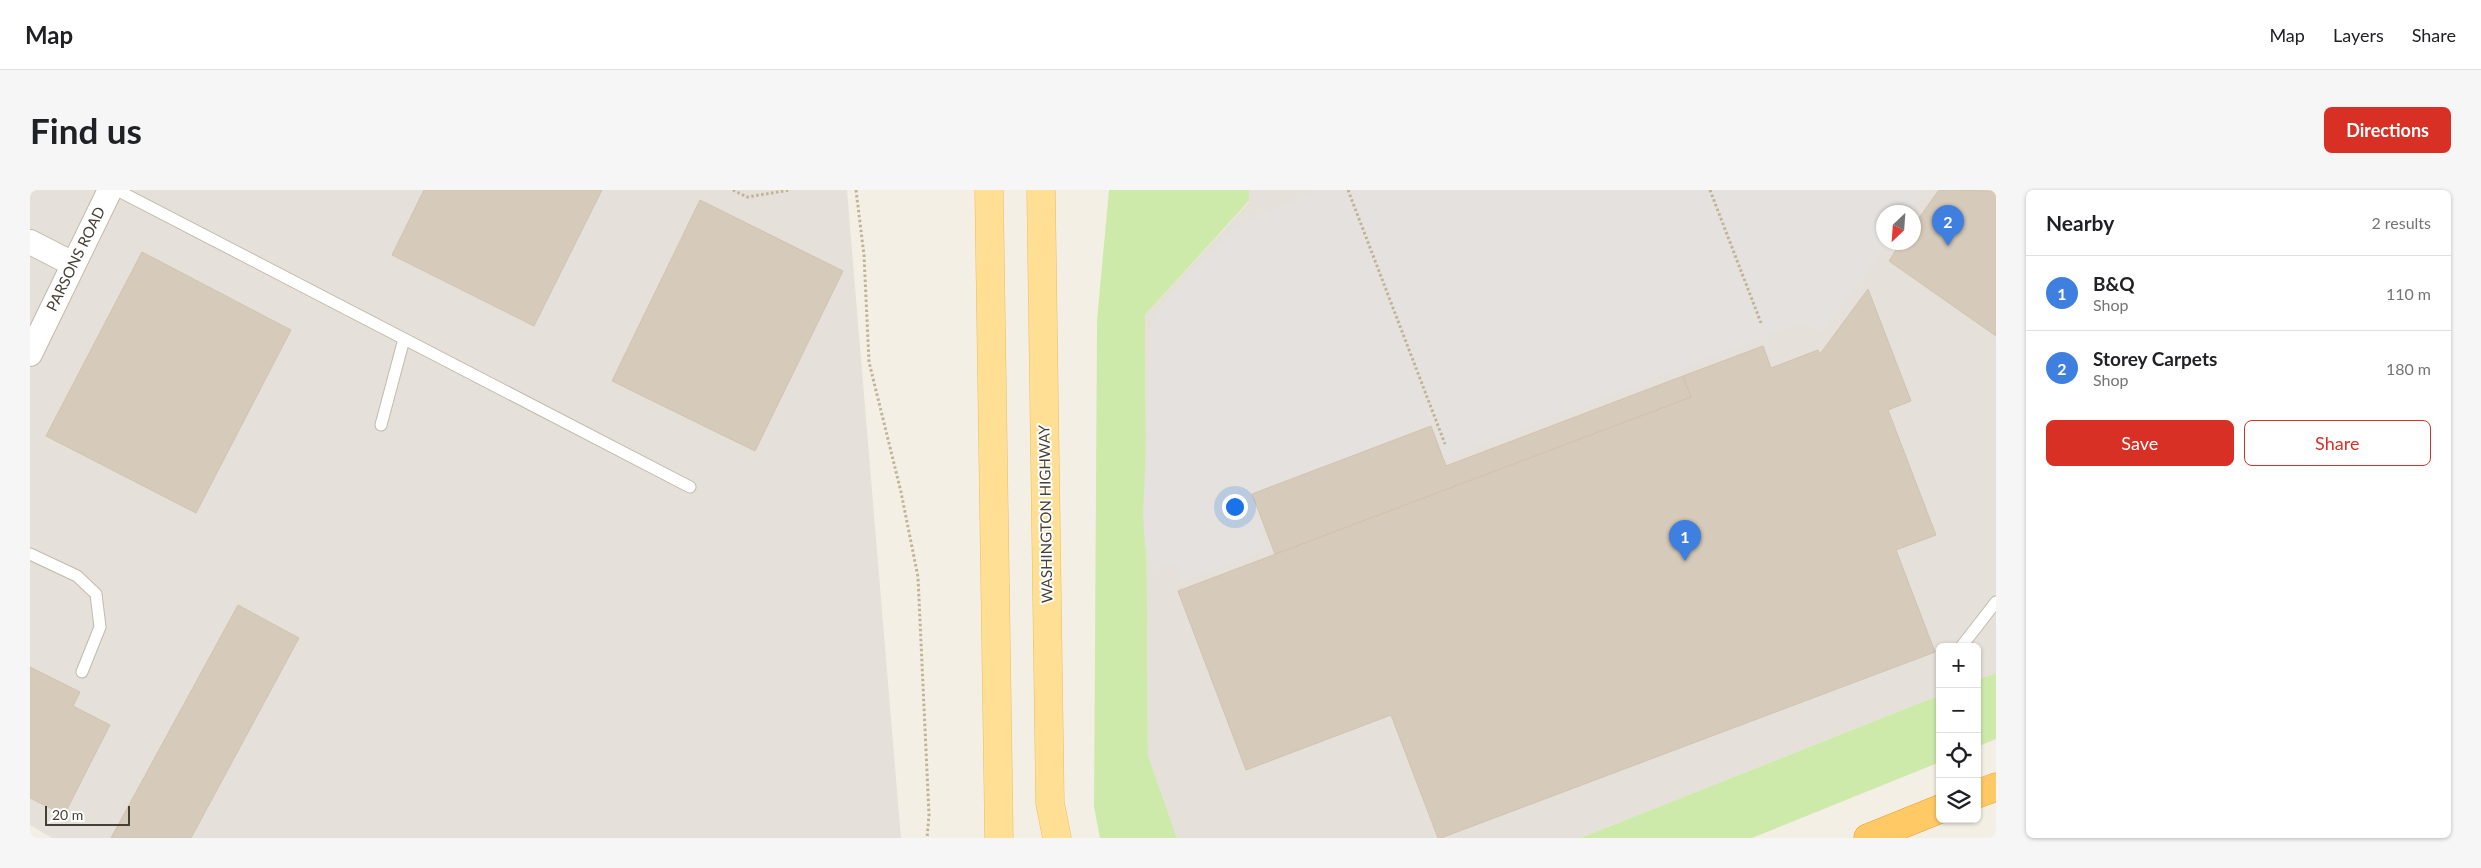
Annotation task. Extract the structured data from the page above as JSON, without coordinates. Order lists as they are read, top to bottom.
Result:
{
  "streets": {
    "main road": ["WASHINGTON HIGHWAY"],
    "street": ["PARSONS ROAD"]
  },
  "scale_bar": "20 m",
  "north": "bottom left",
  "page": {
    "header": "Map",
    "nav": ["Map", "Layers", "Share"],
    "buttons": [
      "Directions",
      ["Save", "Share"]
    ],
    "title": "Find us",
    "heading": ["Nearby", "2 results"],
    "pins": ["2", "1"],
    "list": [
      {
        "mark": "1",
        "name": "B&Q",
        "note": "Shop",
        "value": "110 m"
      },
      {
        "mark": "2",
        "name": "Storey Carpets",
        "note": "Shop",
        "value": "180 m"
      }
    ],
    "map_buttons": ["+", "−"],
    "scale": "20 m"
  }
}
